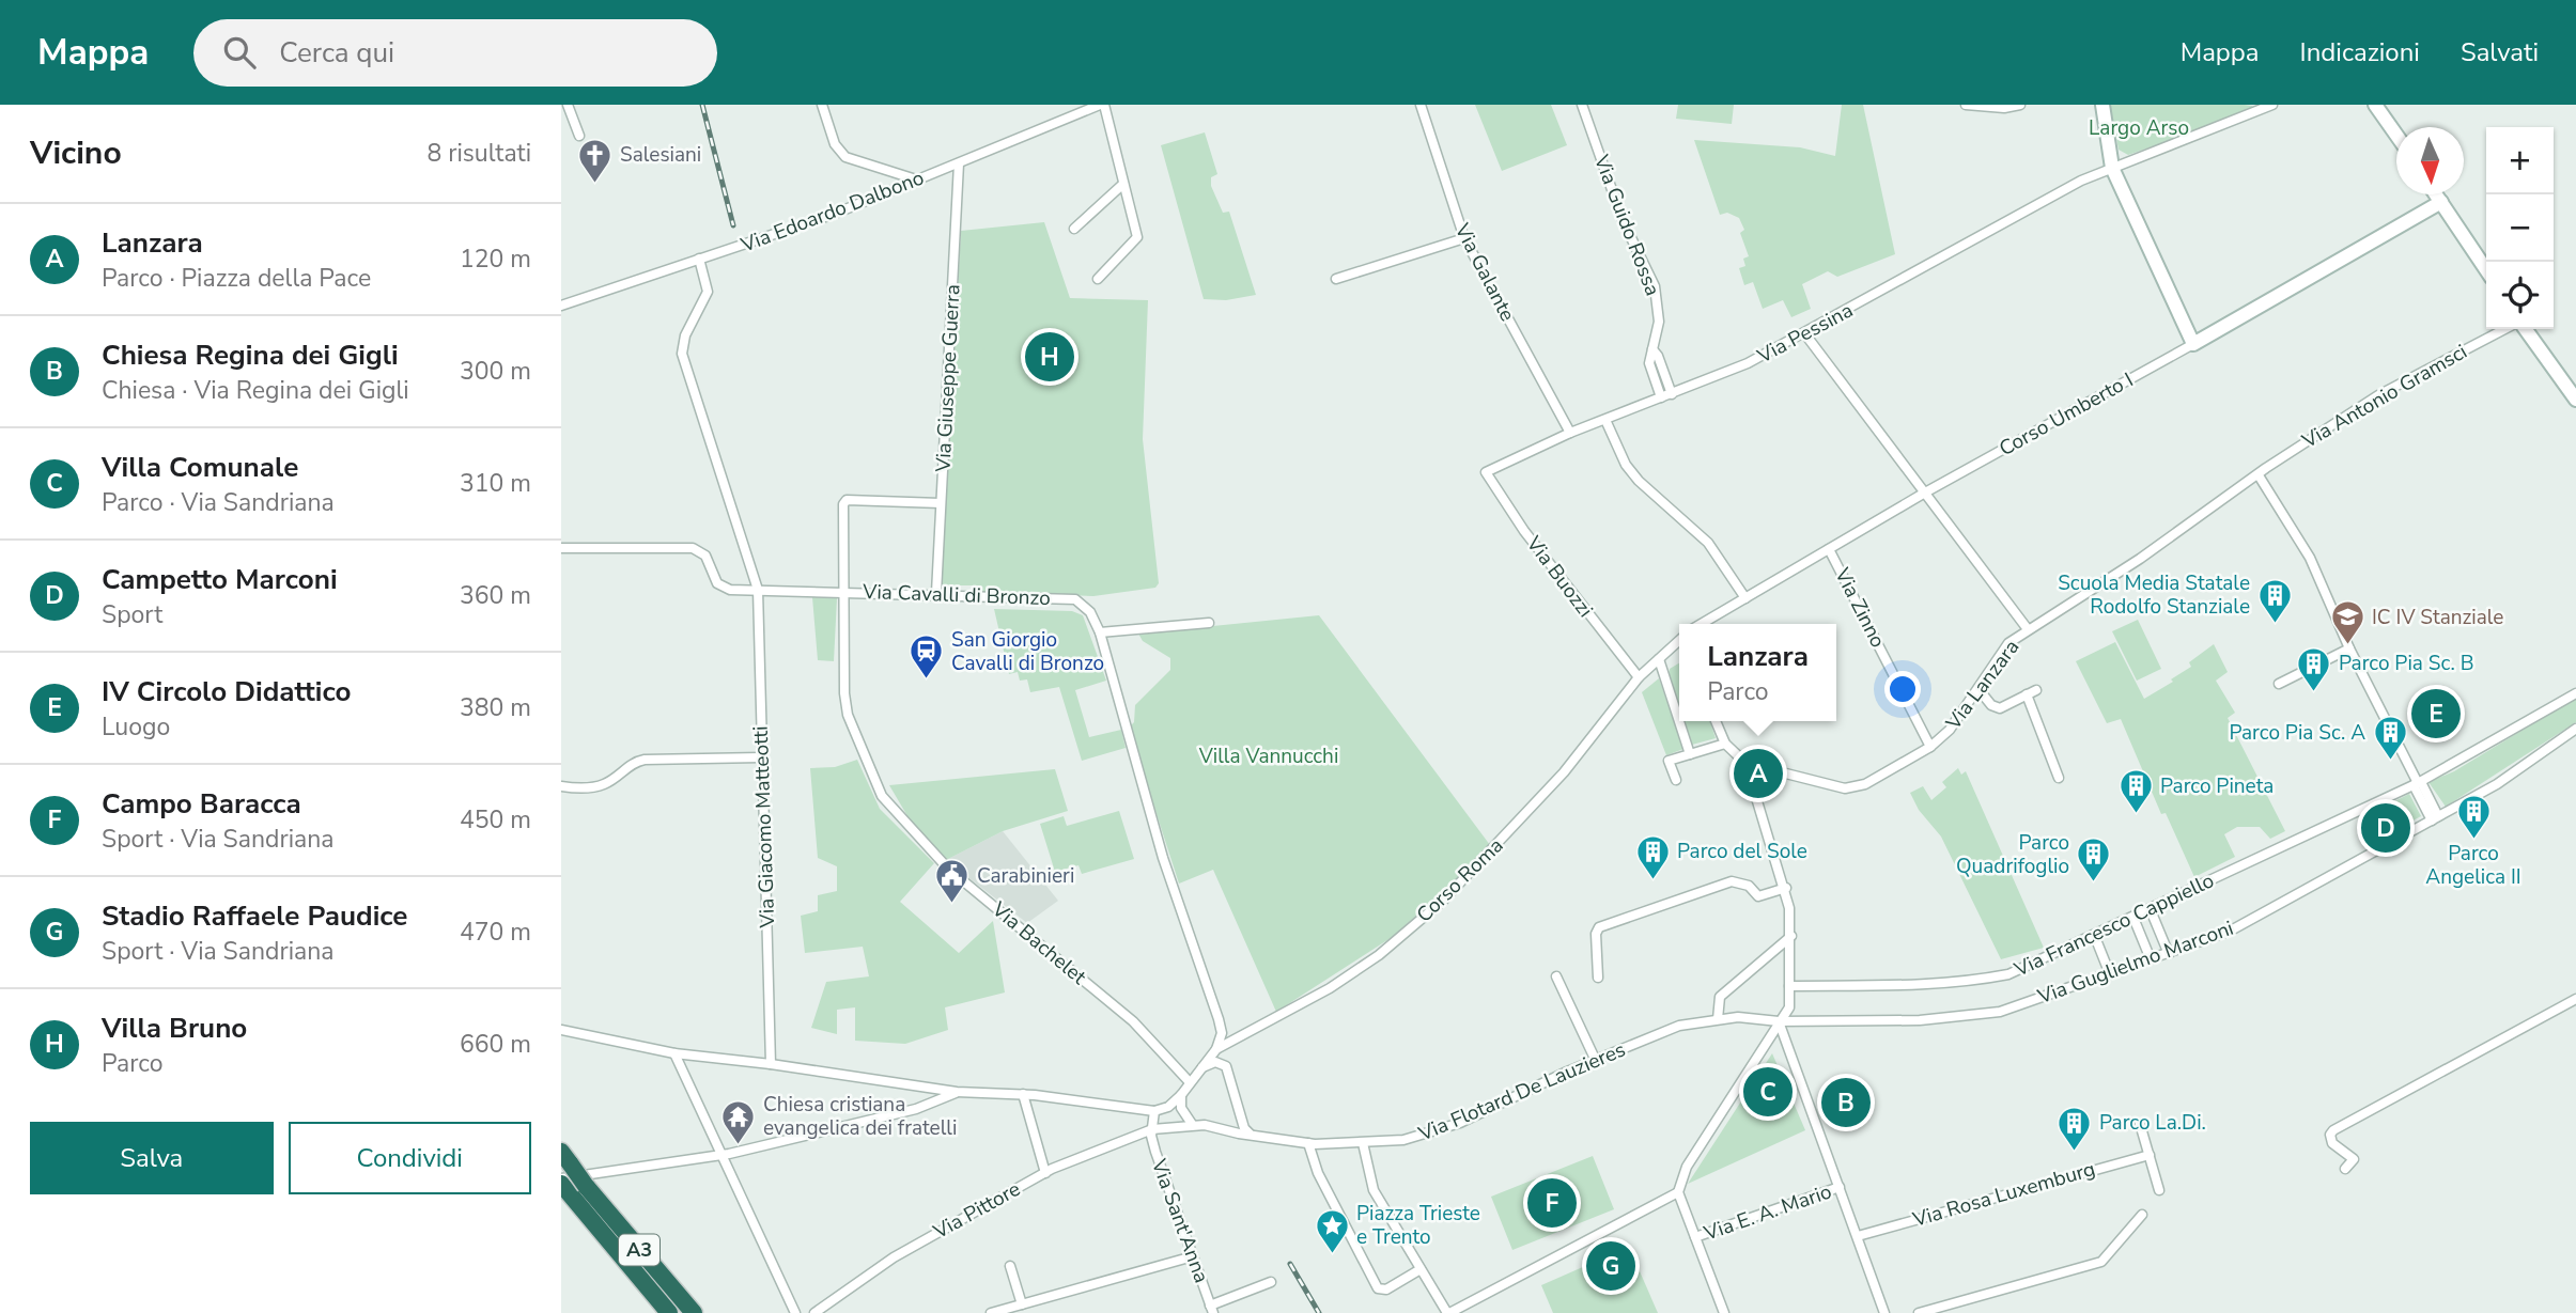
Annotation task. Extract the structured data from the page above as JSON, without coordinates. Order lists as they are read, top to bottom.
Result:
{
  "streets": {
    "highway": ["A3"],
    "main road": ["Corso Umberto I"],
    "street": [
      "Via Edoardo Dalbono",
      "Via Guido Rossa",
      "Via Galante",
      "Via Pessina",
      "Via Giuseppe Guerra",
      "Via Antonio Gramsci",
      "Via Buozzi",
      "Via Cavalli di Bronzo",
      "Via Zinno",
      "Via Lanzara",
      "Via Giacomo Matteotti",
      "Corso Roma",
      "Via Francesco Cappiello",
      "Via Bachelet",
      "Via Guglielmo Marconi",
      "Via Flotard De Lauzieres",
      "Via Rosa Luxemburg",
      "Via Pittore",
      "Via E. A. Mario",
      "Via Sant'Anna"
    ]
  },
  "crossings": [
    ["Via Edoardo Dalbono", "Via Giuseppe Guerra"],
    ["Via Edoardo Dalbono", "Via Giacomo Matteotti"],
    ["Via Guido Rossa", "Via Pessina"],
    ["Via Galante", "Via Pessina"],
    ["Via Pessina", "Via Buozzi"],
    ["Via Giuseppe Guerra", "Via Cavalli di Bronzo"],
    ["Via Giuseppe Guerra", "Via Bachelet"],
    ["Via Antonio Gramsci", "Via Lanzara"],
    ["Corso Umberto I", "Via Zinno"],
    ["Via Buozzi", "Corso Roma"],
    ["Via Cavalli di Bronzo", "Via Giacomo Matteotti"],
    ["Via Cavalli di Bronzo", "Corso Roma"],
    ["Via Cavalli di Bronzo", "Via Bachelet"],
    ["Via Zinno", "Via Lanzara"],
    ["Via Bachelet", "Via Flotard De Lauzieres"],
    ["Via Bachelet", "Via Pittore"],
    ["Via Guglielmo Marconi", "Via Flotard De Lauzieres"],
    ["Via Flotard De Lauzieres", "Via Pittore"],
    ["Via Pittore", "Via Sant'Anna"]
  ],
  "parks": ["Largo Arso", "Villa Vannucchi"],
  "places": {
    "church": ["Salesiani"],
    "building": [
      "Scuola Media Statale Rodolfo Stanziale",
      "Parco Pia Sc. B",
      "Parco Pia Sc. A",
      "Parco Pineta",
      "Parco Angelica II",
      "Parco del Sole",
      "Parco Quadrifoglio",
      "Parco La.Di."
    ],
    "school or university": ["IC IV Stanziale"],
    "station": ["San Giorgio Cavalli di Bronzo"],
    "public building": ["Carabinieri"],
    "temple": ["Chiesa cristiana evangelica dei fratelli"],
    "place": ["Piazza Trieste e Trento"]
  },
  "north": "bottom",
  "page": {
    "header": "Mappa",
    "search": "Cerca qui",
    "nav": ["Mappa", "Indicazioni", "Salvati"],
    "heading": ["Vicino", "8 risultati"],
    "map_buttons": ["+", "−"],
    "list": [
      {
        "mark": "A",
        "name": "Lanzara",
        "note": "Parco · Piazza della Pace",
        "value": "120 m"
      },
      {
        "mark": "B",
        "name": "Chiesa Regina dei Gigli",
        "note": "Chiesa · Via Regina dei Gigli",
        "value": "300 m"
      },
      {
        "mark": "C",
        "name": "Villa Comunale",
        "note": "Parco · Via Sandriana",
        "value": "310 m"
      },
      {
        "mark": "D",
        "name": "Campetto Marconi",
        "note": "Sport",
        "value": "360 m"
      },
      {
        "mark": "E",
        "name": "IV Circolo Didattico",
        "note": "Luogo",
        "value": "380 m"
      },
      {
        "mark": "F",
        "name": "Campo Baracca",
        "note": "Sport · Via Sandriana",
        "value": "450 m"
      },
      {
        "mark": "G",
        "name": "Stadio Raffaele Paudice",
        "note": "Sport · Via Sandriana",
        "value": "470 m"
      },
      {
        "mark": "H",
        "name": "Villa Bruno",
        "note": "Parco",
        "value": "660 m"
      }
    ],
    "pins": [
      "H",
      "E",
      "A",
      "D",
      "C",
      "B",
      "F",
      "G"
    ],
    "popup": ["Lanzara", "Parco"],
    "buttons": ["Salva", "Condividi"]
  }
}
